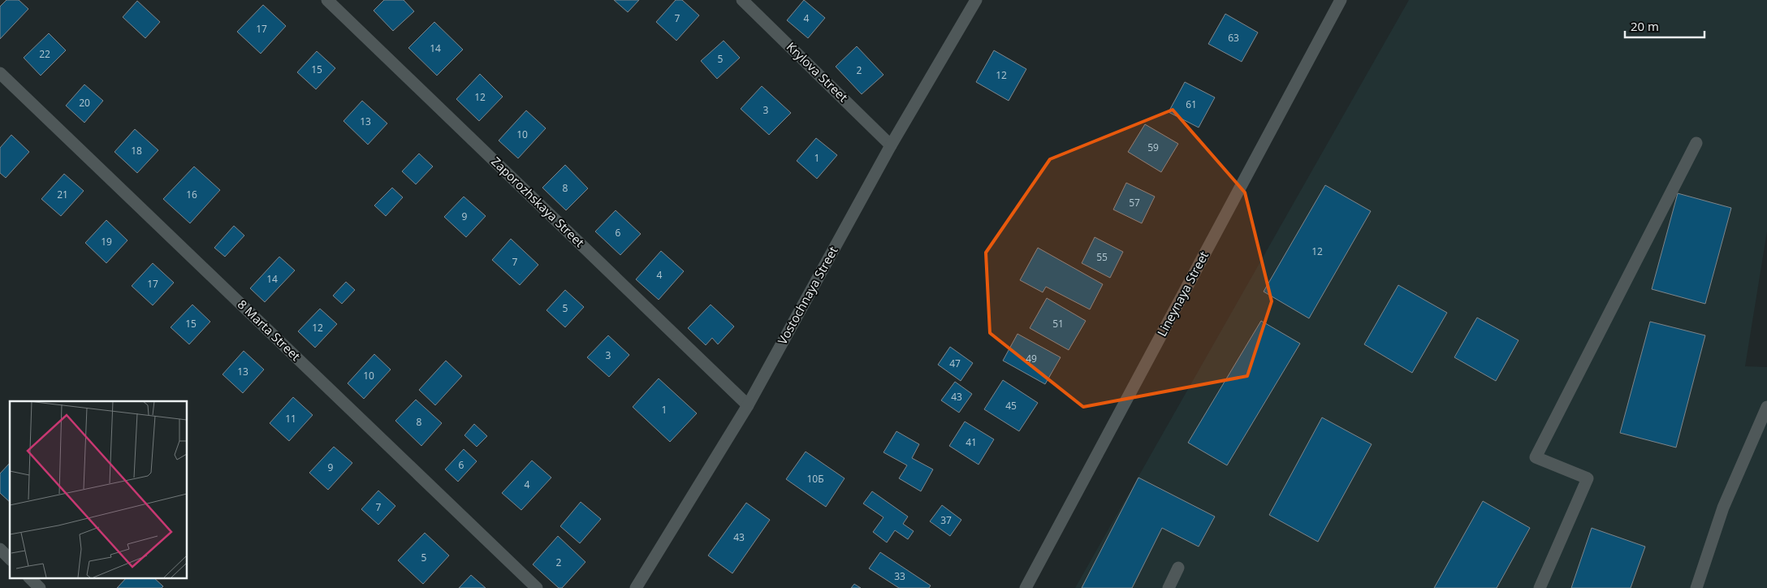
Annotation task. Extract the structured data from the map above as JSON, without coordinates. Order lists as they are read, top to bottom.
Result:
{
  "streets": {
    "street": [
      "Krylova Street",
      "Zaporozhskaya Street",
      "Lineynaya Street",
      "Vostochnaya Street",
      "8 Marta Street"
    ]
  },
  "crossings": [
    ["Krylova Street", "Vostochnaya Street"],
    ["Zaporozhskaya Street", "Vostochnaya Street"]
  ],
  "house_numbers": [
    "7",
    "4",
    "17",
    "63",
    "14",
    "22",
    "5",
    "15",
    "2",
    "12",
    "12",
    "20",
    "61",
    "3",
    "13",
    "10",
    "59",
    "18",
    "1",
    "8",
    "21",
    "16",
    "57",
    "9",
    "6",
    "19",
    "12",
    "55",
    "7",
    "4",
    "14",
    "17",
    "5",
    "15",
    "51",
    "12",
    "3",
    "49",
    "47",
    "13",
    "10",
    "43",
    "45",
    "1",
    "11",
    "8",
    "41",
    "6",
    "9",
    "10Б",
    "4",
    "7",
    "37",
    "43",
    "5",
    "2",
    "33"
  ],
  "scale_bar": "20 m"
}
